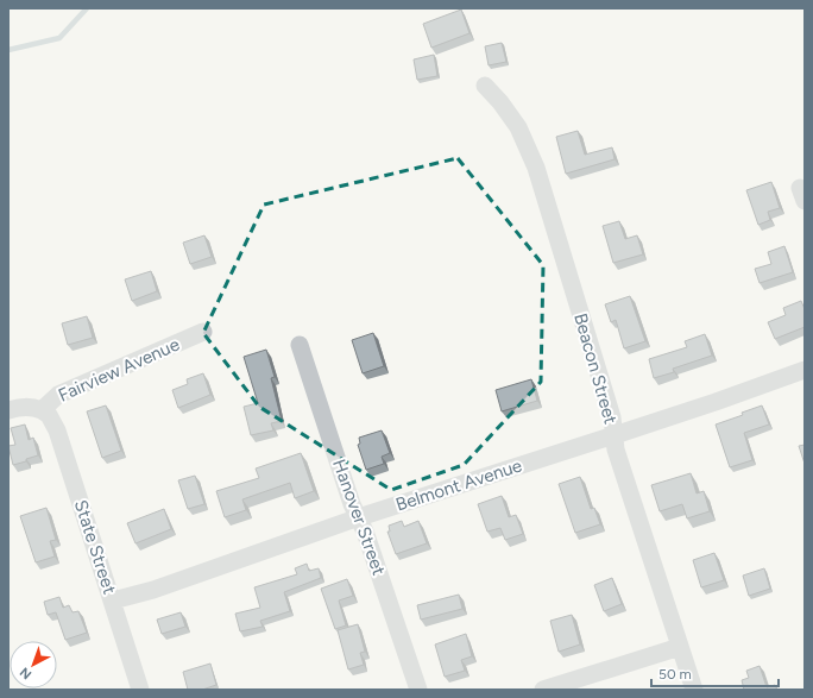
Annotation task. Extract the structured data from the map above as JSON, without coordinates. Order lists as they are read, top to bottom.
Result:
{
  "streets": {
    "street": [
      "Beacon Street",
      "Fairview Avenue",
      "Belmont Avenue",
      "Hanover Street",
      "State Street"
    ]
  },
  "crossings": [
    ["Beacon Street", "Belmont Avenue"],
    ["Fairview Avenue", "State Street"],
    ["Belmont Avenue", "Hanover Street"],
    ["Belmont Avenue", "State Street"]
  ],
  "scale_bar": "50 m",
  "north": "bottom left"
}
